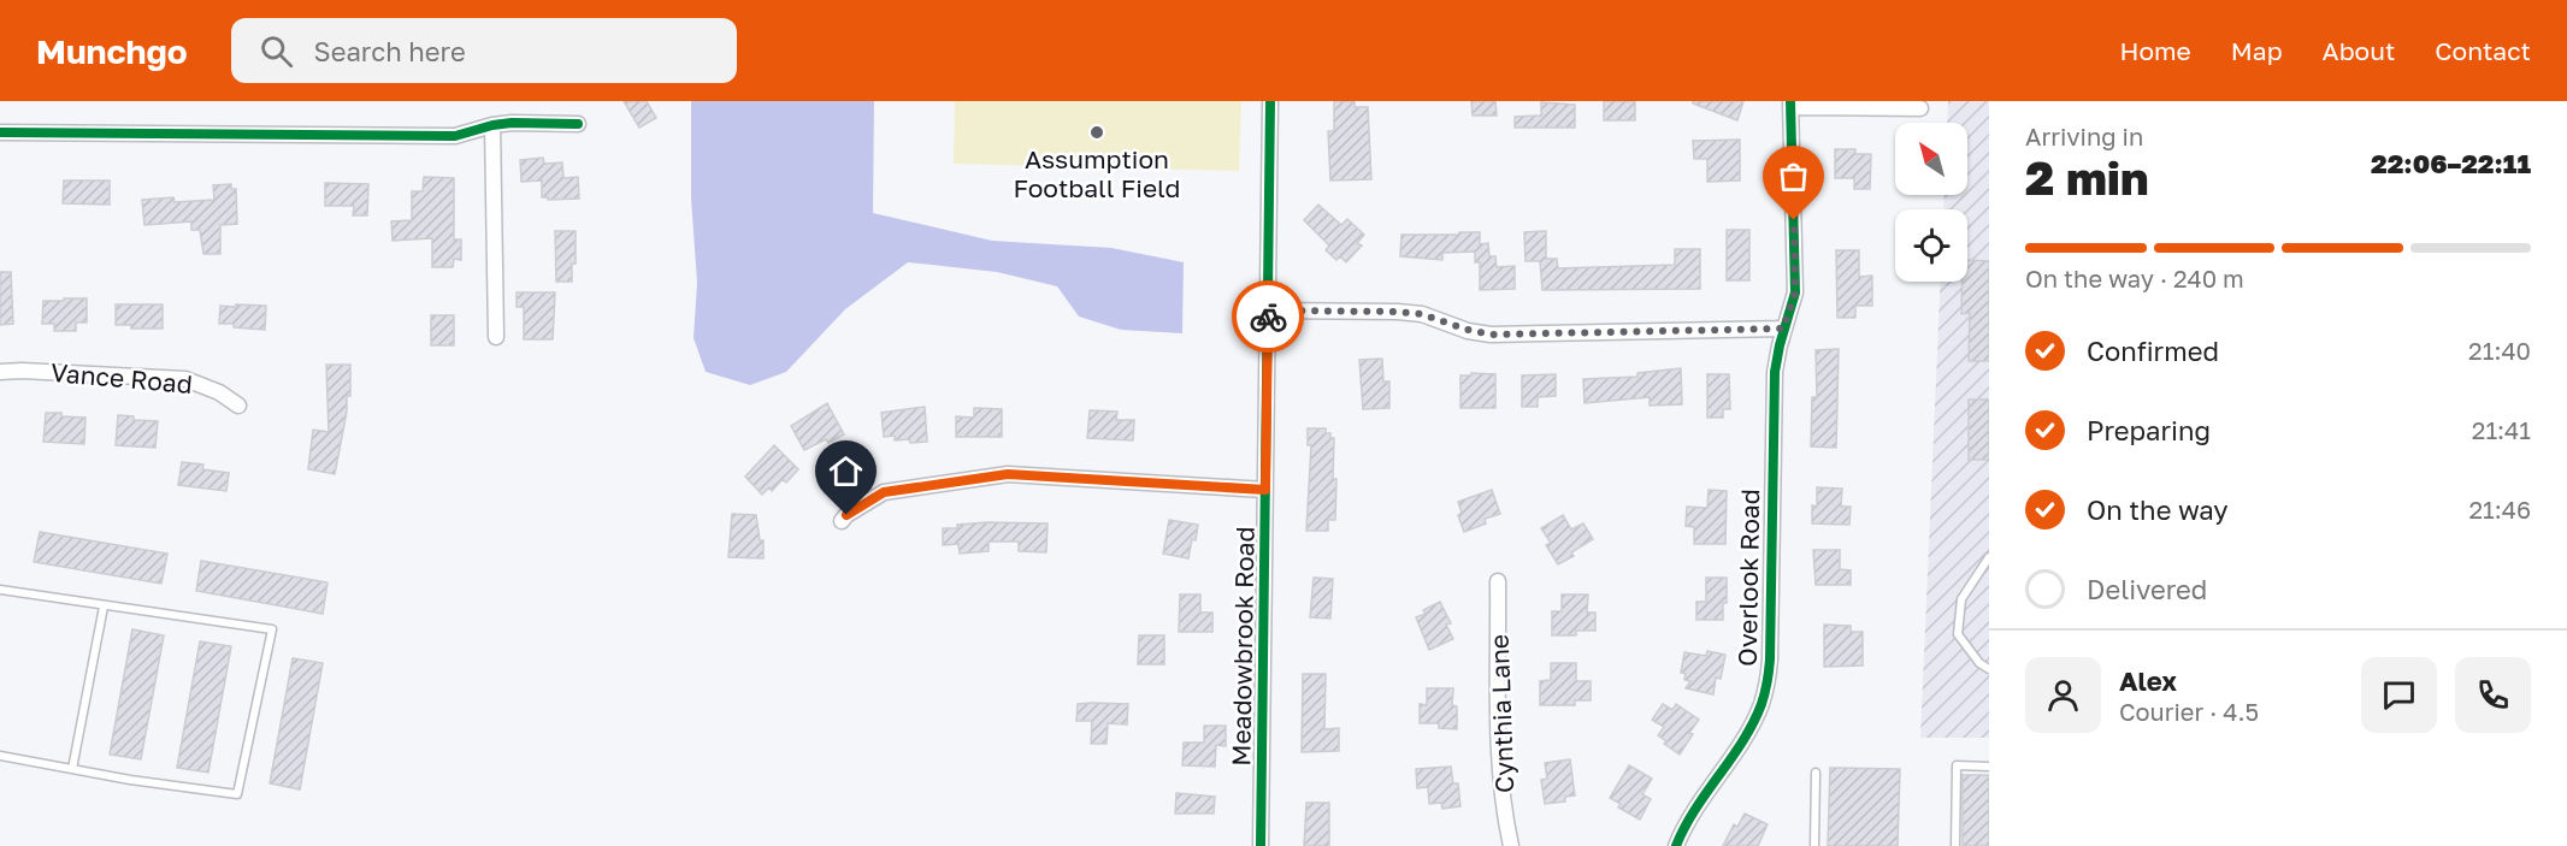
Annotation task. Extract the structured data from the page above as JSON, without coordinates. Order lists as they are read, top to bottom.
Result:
{
  "streets": {
    "street": [
      "Vance Road",
      "Overlook Road",
      "Meadowbrook Road",
      "Cynthia Lane"
    ]
  },
  "places": ["Assumption Football Field"],
  "north": "top left",
  "page": {
    "header": "Munchgo",
    "search": "Search here",
    "nav": [
      "Home",
      "Map",
      "About",
      "Contact"
    ],
    "heading": ["2 min", "Arriving in", "22:06–22:11"],
    "panel": ["Alex", "Courier · 4.5"],
    "bar": "On the way · 240 m",
    "list": [
      ["Confirmed", "21:40"],
      ["Preparing", "21:41"],
      ["On the way", "21:46"],
      "Delivered"
    ]
  }
}
